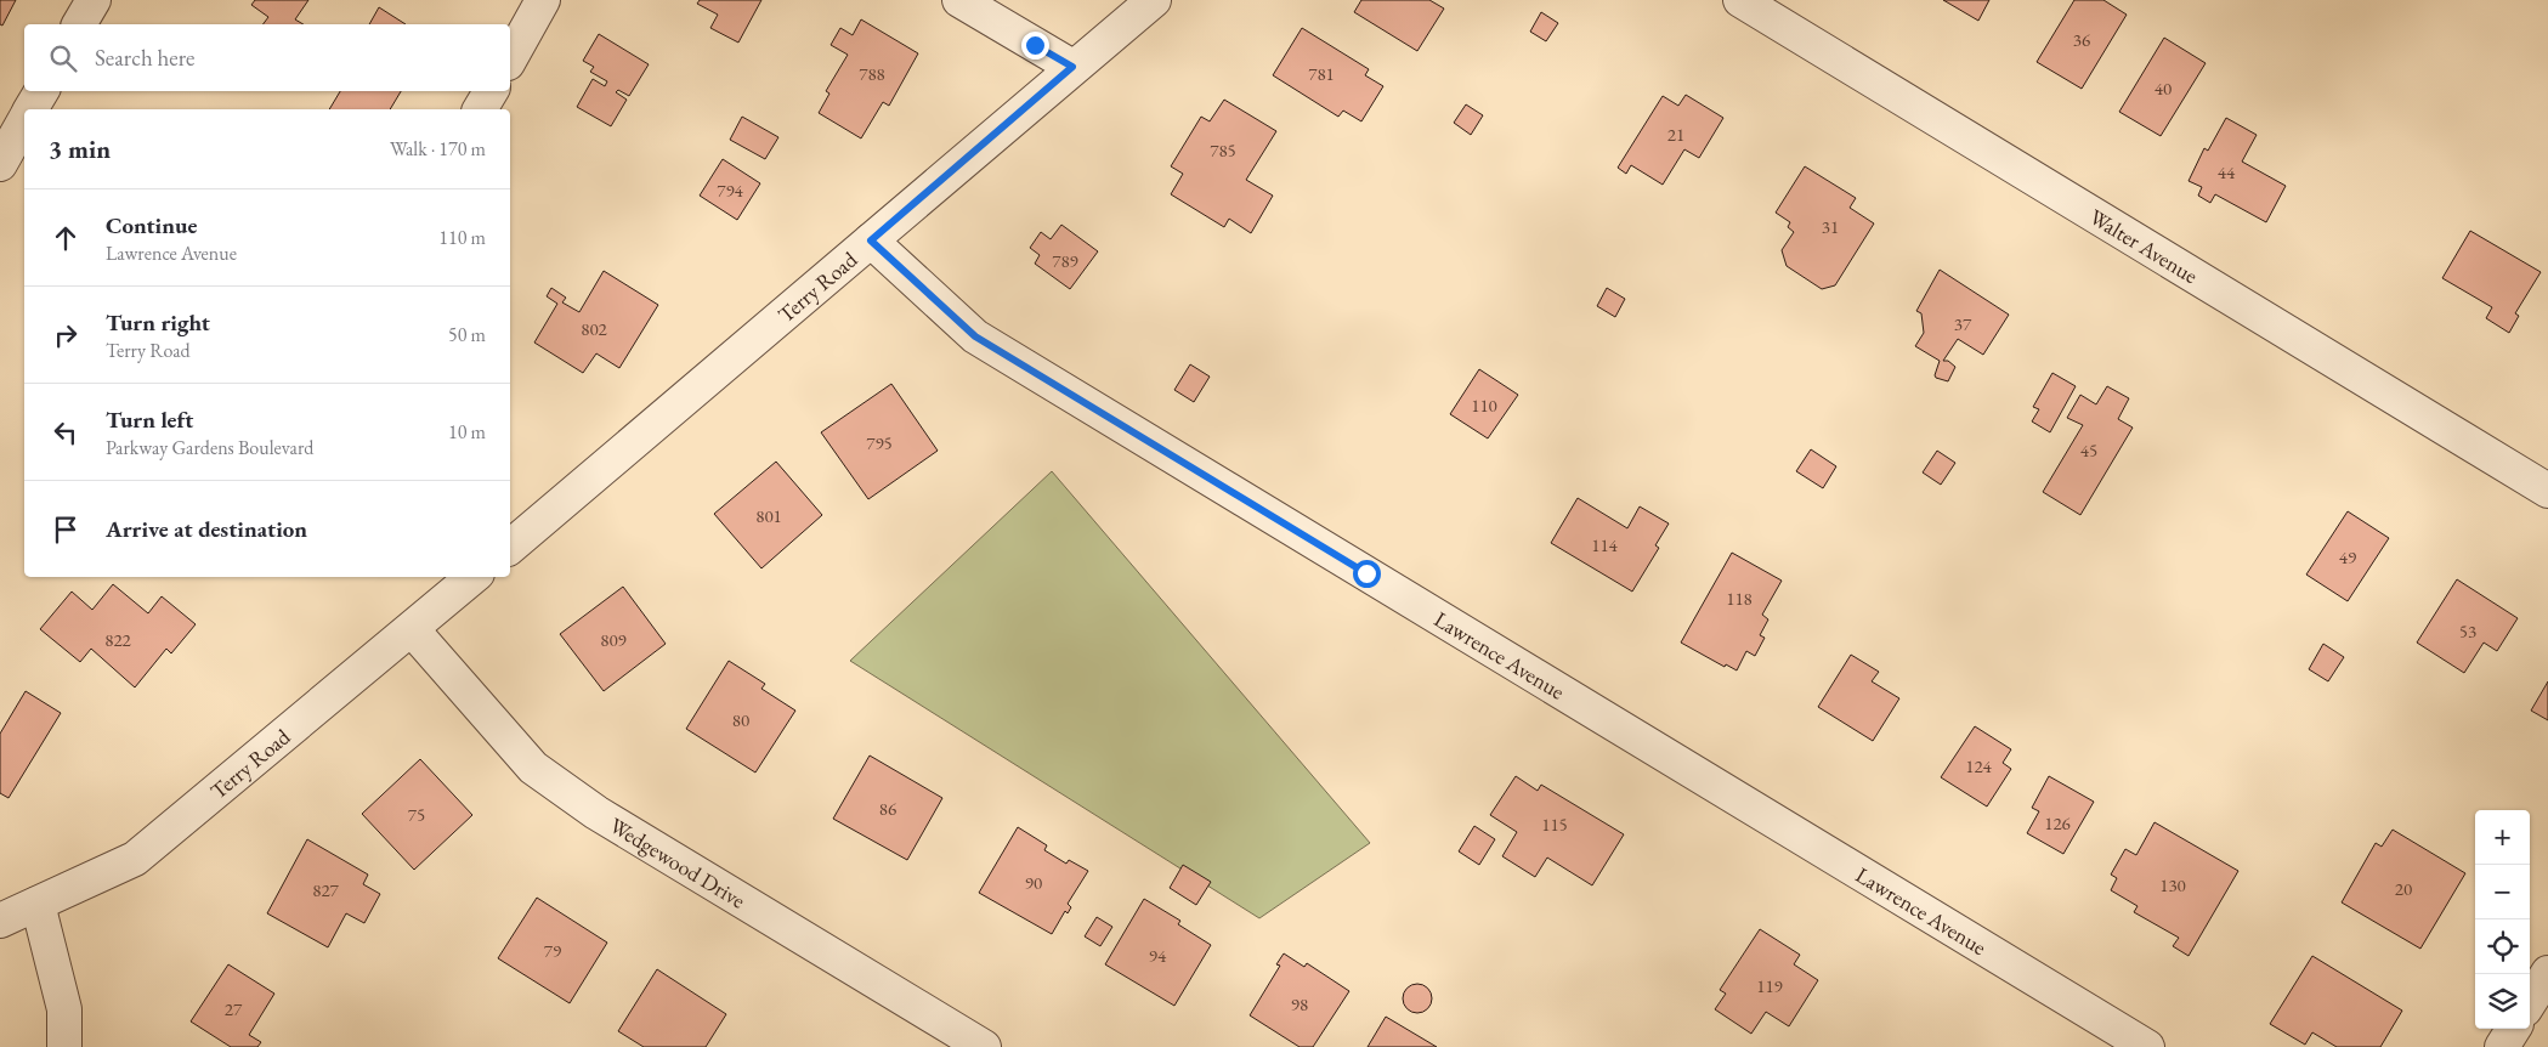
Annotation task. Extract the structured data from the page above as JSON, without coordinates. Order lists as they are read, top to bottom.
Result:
{
  "streets": {
    "street": [
      "Walter Avenue",
      "Terry Road",
      "Lawrence Avenue",
      "Wedgewood Drive"
    ]
  },
  "crossings": [
    ["Terry Road", "Lawrence Avenue"],
    ["Terry Road", "Wedgewood Drive"]
  ],
  "house_numbers": [
    "36",
    "788",
    "781",
    "40",
    "21",
    "785",
    "44",
    "794",
    "31",
    "789",
    "37",
    "802",
    "110",
    "795",
    "45",
    "801",
    "114",
    "49",
    "118",
    "53",
    "822",
    "809",
    "80",
    "124",
    "86",
    "75",
    "126",
    "115",
    "90",
    "130",
    "20",
    "827",
    "79",
    "94",
    "119",
    "98",
    "27"
  ],
  "page": {
    "search": "Search here",
    "heading": ["3 min", "Walk · 170 m"],
    "list": [
      ["Continue", "Lawrence Avenue", "110 m"],
      ["Turn right", "Terry Road", "50 m"],
      ["Turn left", "Parkway Gardens Boulevard", "10 m"],
      "Arrive at destination"
    ],
    "map_buttons": ["+", "−"]
  }
}
